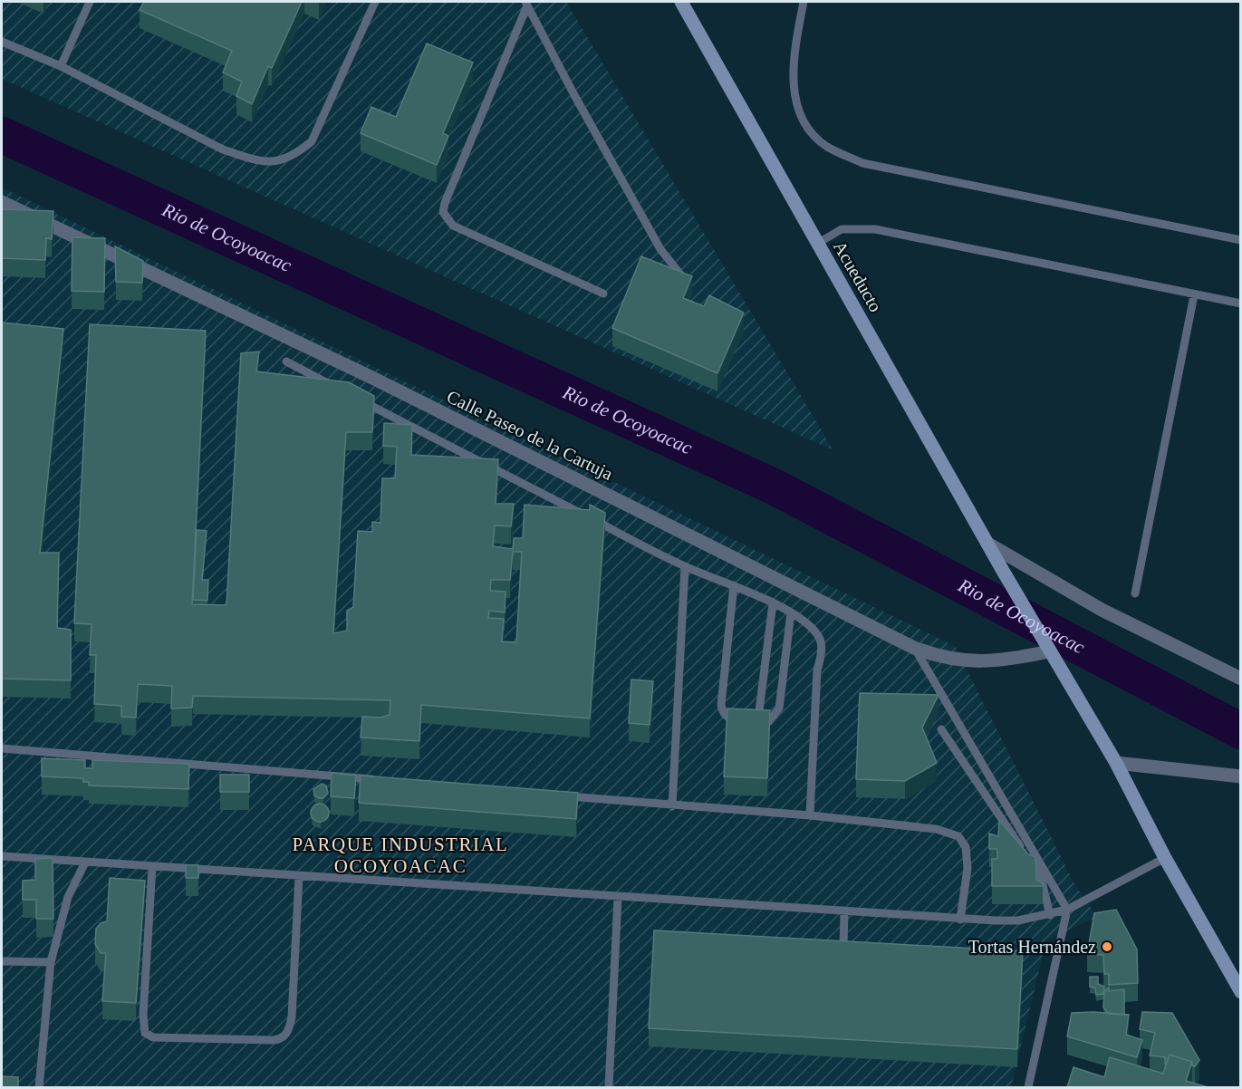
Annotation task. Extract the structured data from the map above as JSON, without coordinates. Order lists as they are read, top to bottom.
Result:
{
  "streets": {
    "main road": ["Acueducto"],
    "street": ["Calle Paseo de la Cartuja"]
  },
  "crossings": [
    ["Acueducto", "Calle Paseo de la Cartuja"]
  ],
  "districts": ["PARQUE INDUSTRIAL OCOYOACAC"],
  "water": ["Rio de Ocoyoacac"],
  "places": ["Tortas Hernández"]
}
